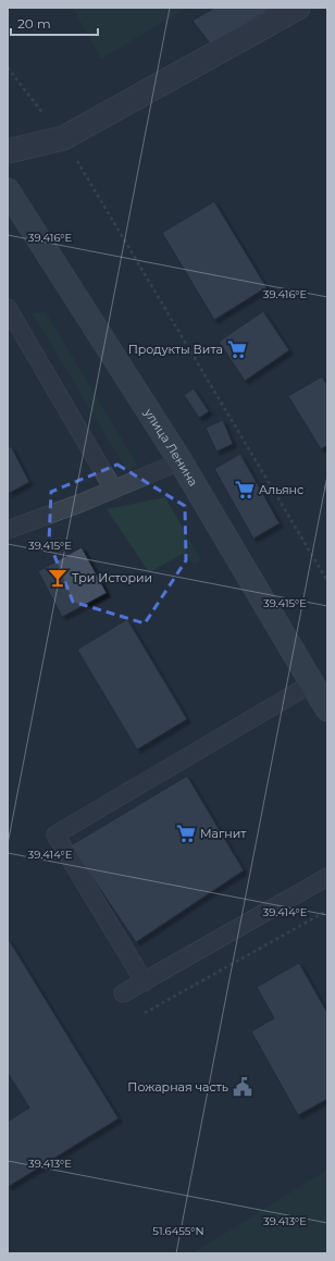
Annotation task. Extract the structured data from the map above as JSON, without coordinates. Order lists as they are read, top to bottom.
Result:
{
  "streets": {
    "main road": ["улица Ленина"]
  },
  "places": {
    "supermarket": ["Продукты Вита", "Альянс", "Магнит"],
    "bar": ["Три Истории"],
    "public building": ["Пожарная часть"]
  },
  "scale_bar": "20 m",
  "coordinates": [
    "39.416°E",
    "39.415°E",
    "39.414°E",
    "39.413°E",
    "51.6455°N"
  ]
}
